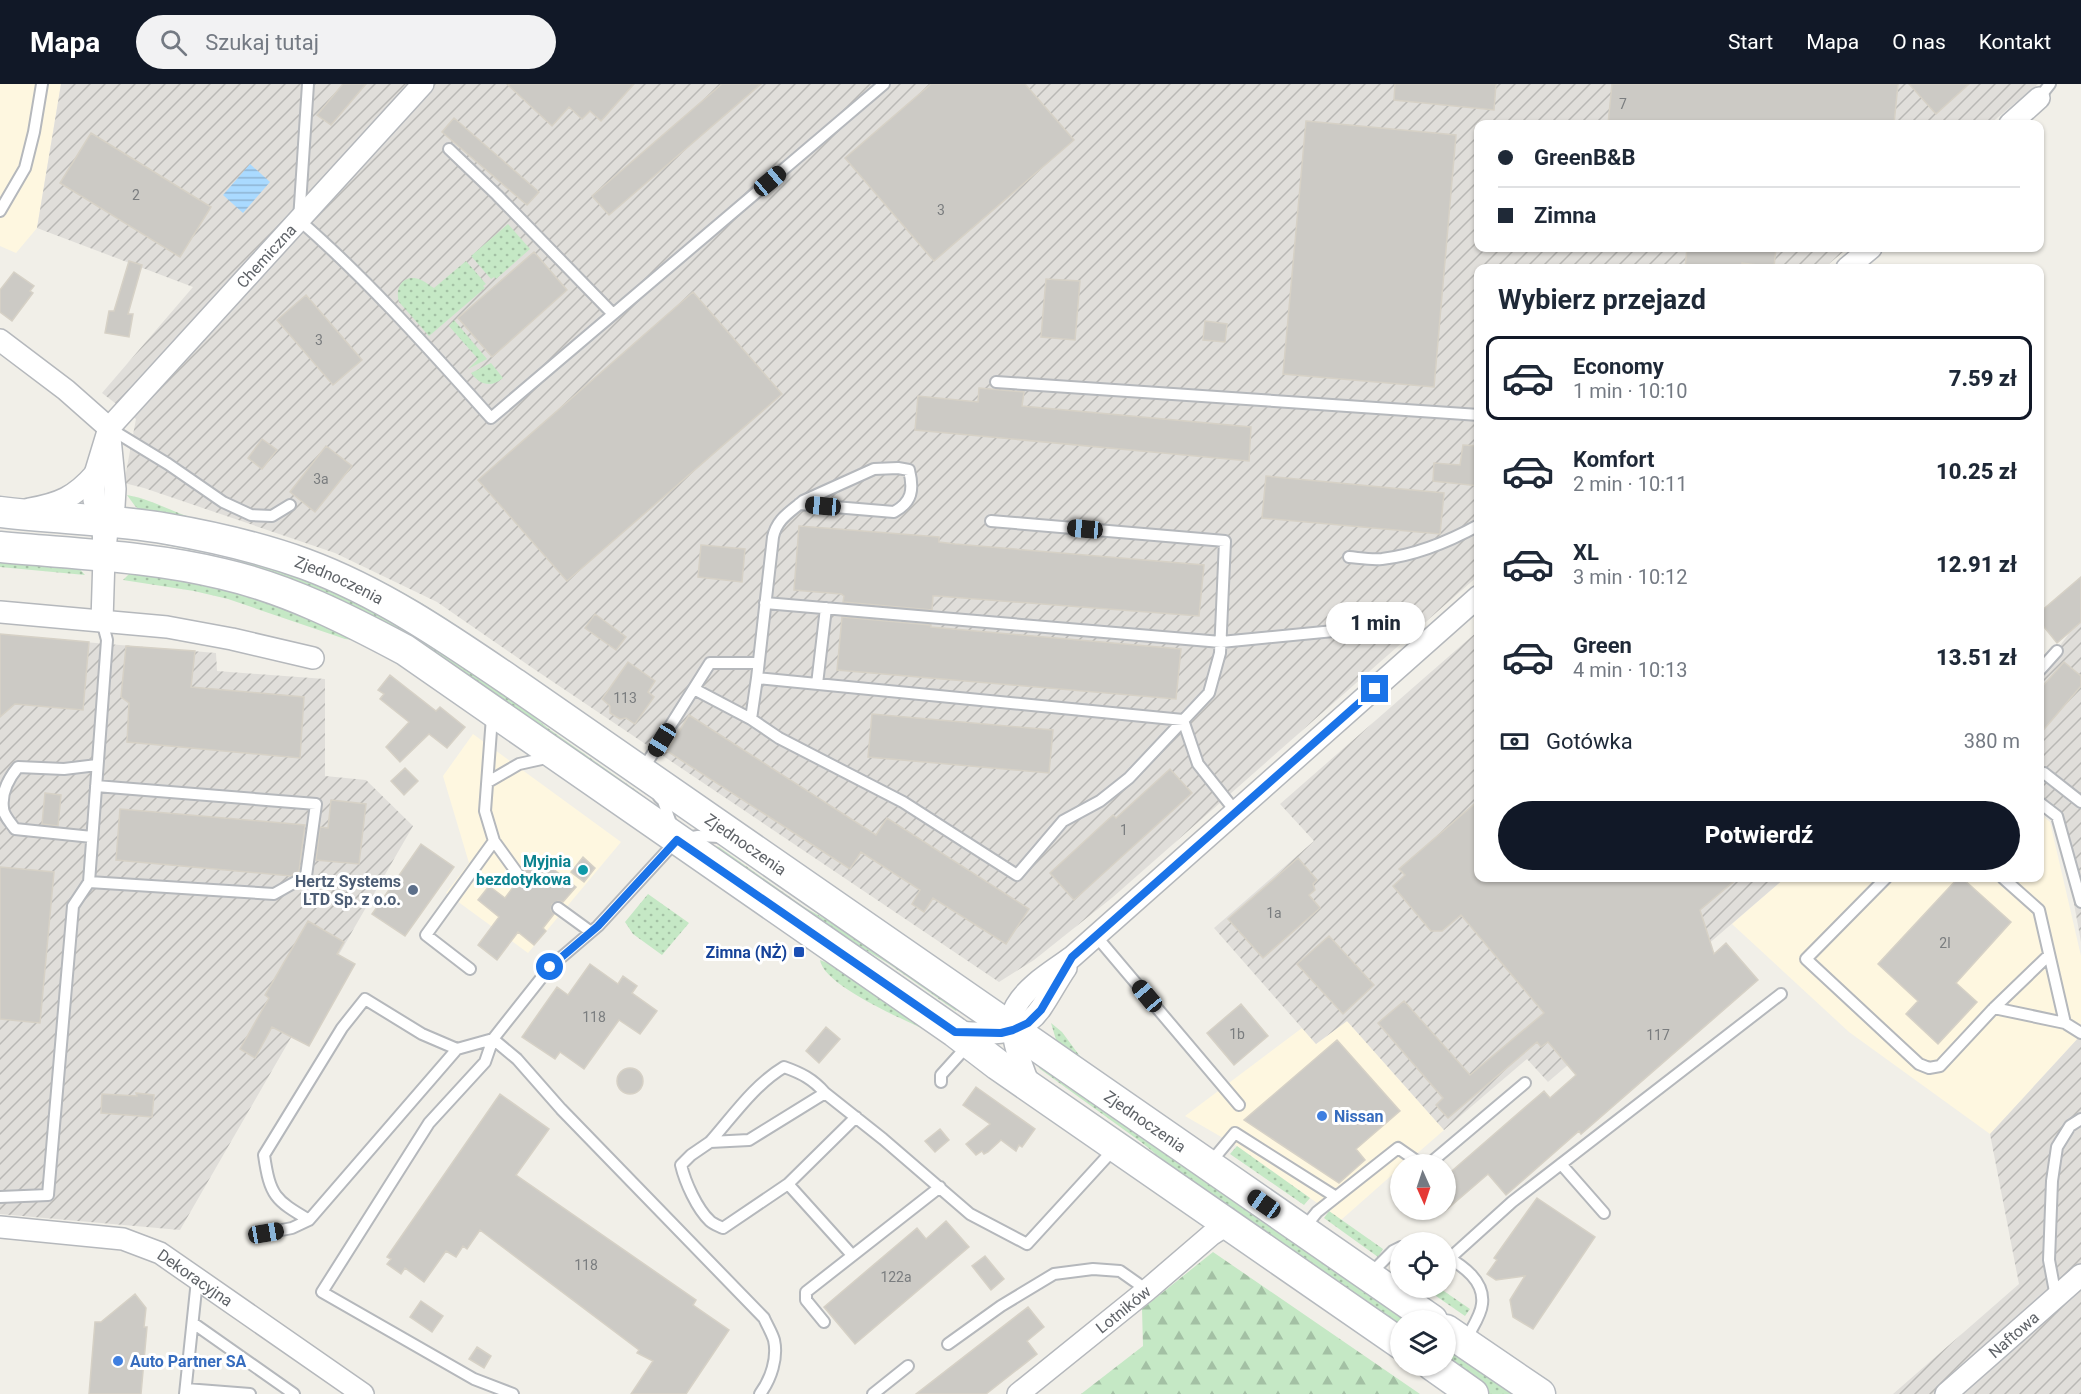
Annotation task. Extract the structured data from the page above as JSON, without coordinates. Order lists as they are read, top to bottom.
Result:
{
  "streets": {
    "main road": ["Zjednoczenia"],
    "street": [
      "Chemiczna",
      "Dekoracyjna",
      "Lotników",
      "Naftowa"
    ]
  },
  "crossings": [
    ["Chemiczna", "Zjednoczenia"],
    ["Zjednoczenia", "Lotników"]
  ],
  "places": {
    "other": [
      "Myjnia bezdotykowa",
      "Hertz Systems LTD Sp. z o.o.",
      "Nissan",
      "Auto Partner SA"
    ],
    "transit": ["Zimna (NŻ)"]
  },
  "house_numbers": [
    "7",
    "2",
    "3",
    "3",
    "3a",
    "113",
    "1",
    "1a",
    "2l",
    "118",
    "1b",
    "117",
    "118",
    "122a"
  ],
  "north": "bottom",
  "page": {
    "header": "Mapa",
    "search": "Szukaj tutaj",
    "nav": [
      "Start",
      "Mapa",
      "O nas",
      "Kontakt"
    ],
    "banner": ["GreenB&B", "Zimna"],
    "heading": "Wybierz przejazd",
    "list": [
      {
        "name": "Economy",
        "note": "1 min · 10:10",
        "value": "7.59 zł"
      },
      {
        "name": "Komfort",
        "note": "2 min · 10:11",
        "value": "10.25 zł"
      },
      {
        "name": "XL",
        "note": "3 min · 10:12",
        "value": "12.91 zł"
      },
      {
        "name": "Green",
        "note": "4 min · 10:13",
        "value": "13.51 zł"
      }
    ],
    "bubble": "1 min",
    "pay": ["Gotówka", "380 m"],
    "buttons": "Potwierdź"
  }
}
